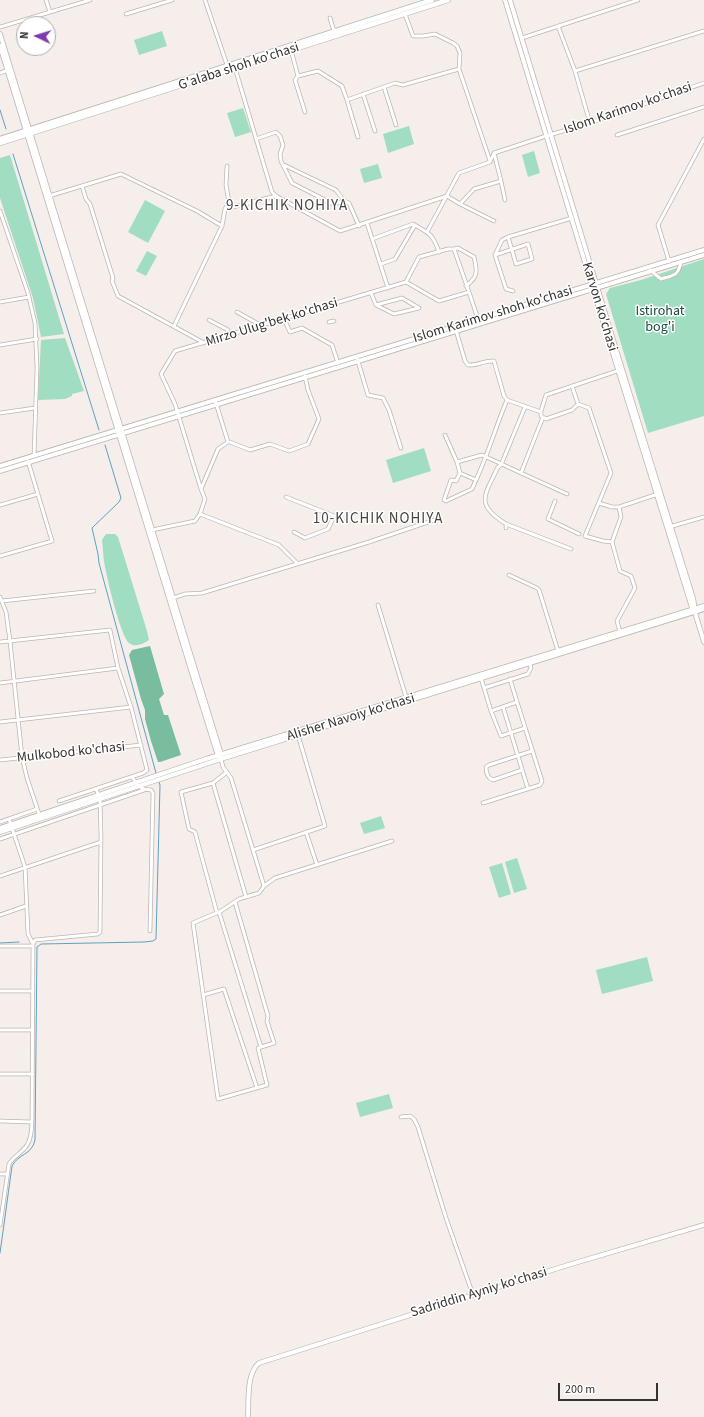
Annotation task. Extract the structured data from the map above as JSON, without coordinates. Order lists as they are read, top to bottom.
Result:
{
  "streets": {
    "main road": [
      "G'alaba shoh ko'chasi",
      "Karvon ko'chasi",
      "Islom Karimov shoh ko'chasi",
      "Alisher Navoiy ko'chasi",
      "Sadriddin Ayniy ko'chasi"
    ],
    "street": ["Islom Karimov ko‘chasi", "Mirzo Ulug'bek ko'chasi", "Mulkobod ko'chasi"]
  },
  "crossings": [
    ["Islom Karimov ko‘chasi", "Karvon ko'chasi"],
    ["Karvon ko'chasi", "Islom Karimov shoh ko'chasi"],
    ["Karvon ko'chasi", "Alisher Navoiy ko'chasi"],
    ["Islom Karimov shoh ko'chasi", "Mirzo Ulug'bek ko'chasi"]
  ],
  "districts": ["9-KICHIK NOHIYA", "10-KICHIK NOHIYA"],
  "parks": ["Istirohat bog'i"],
  "scale_bar": "200 m",
  "north": "left"
}
